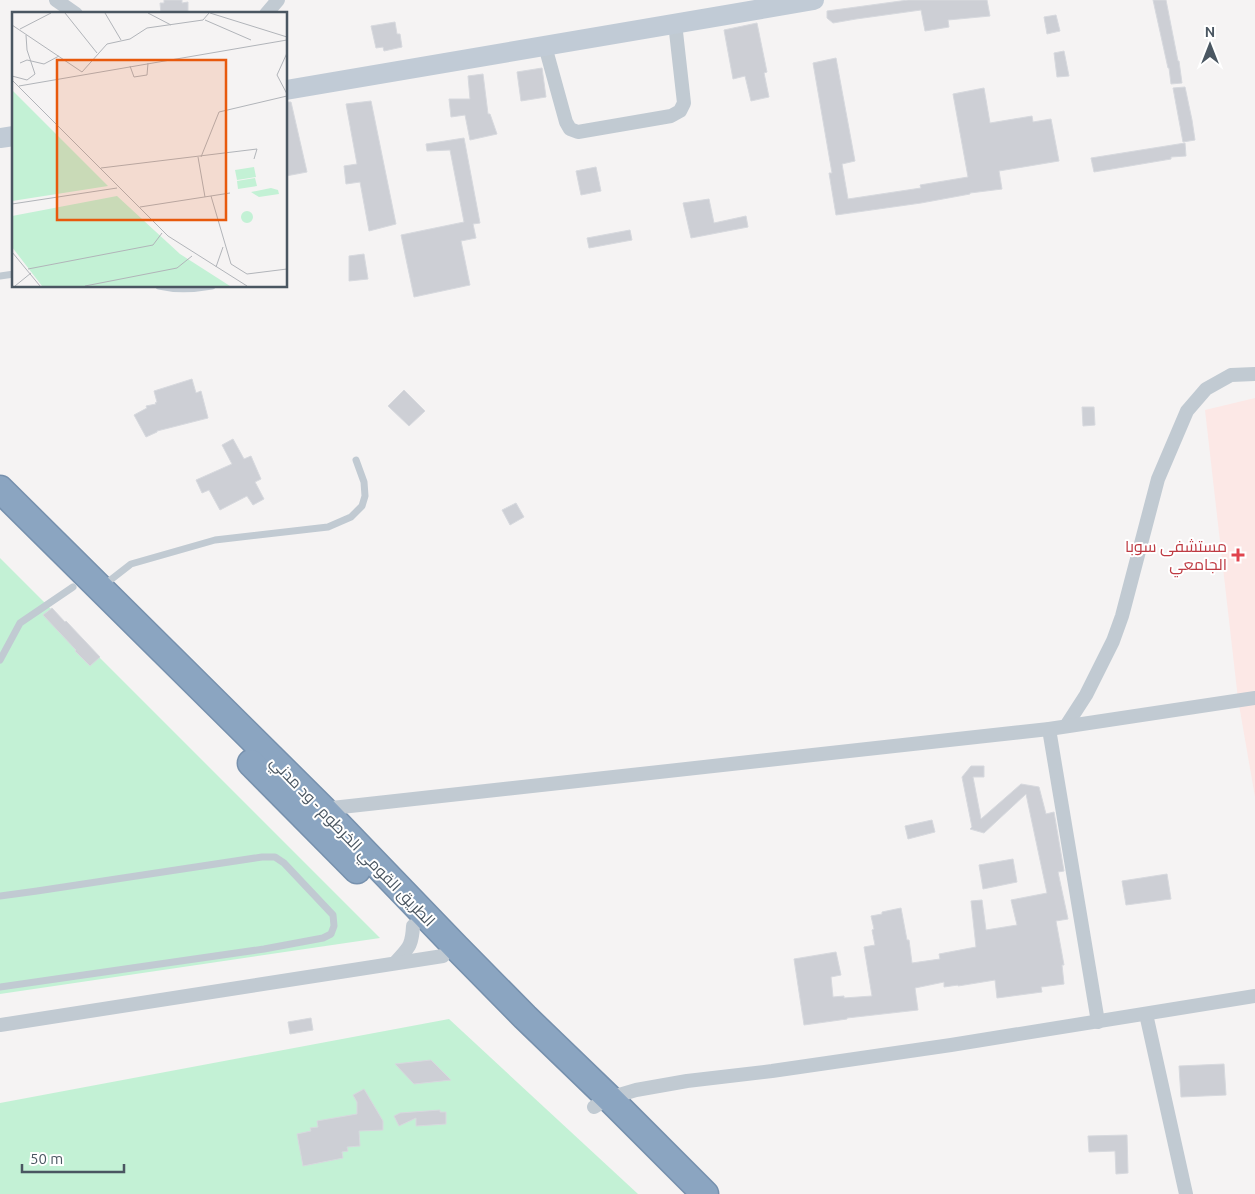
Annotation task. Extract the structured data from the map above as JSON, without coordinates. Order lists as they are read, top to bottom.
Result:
{
  "streets": {
    "highway": ["الطريق القومي الخرطوم - ود مدني"]
  },
  "places": {
    "health": ["مستشفى سوبا الجامعي"]
  },
  "scale_bar": "50 m",
  "north": "top"
}
